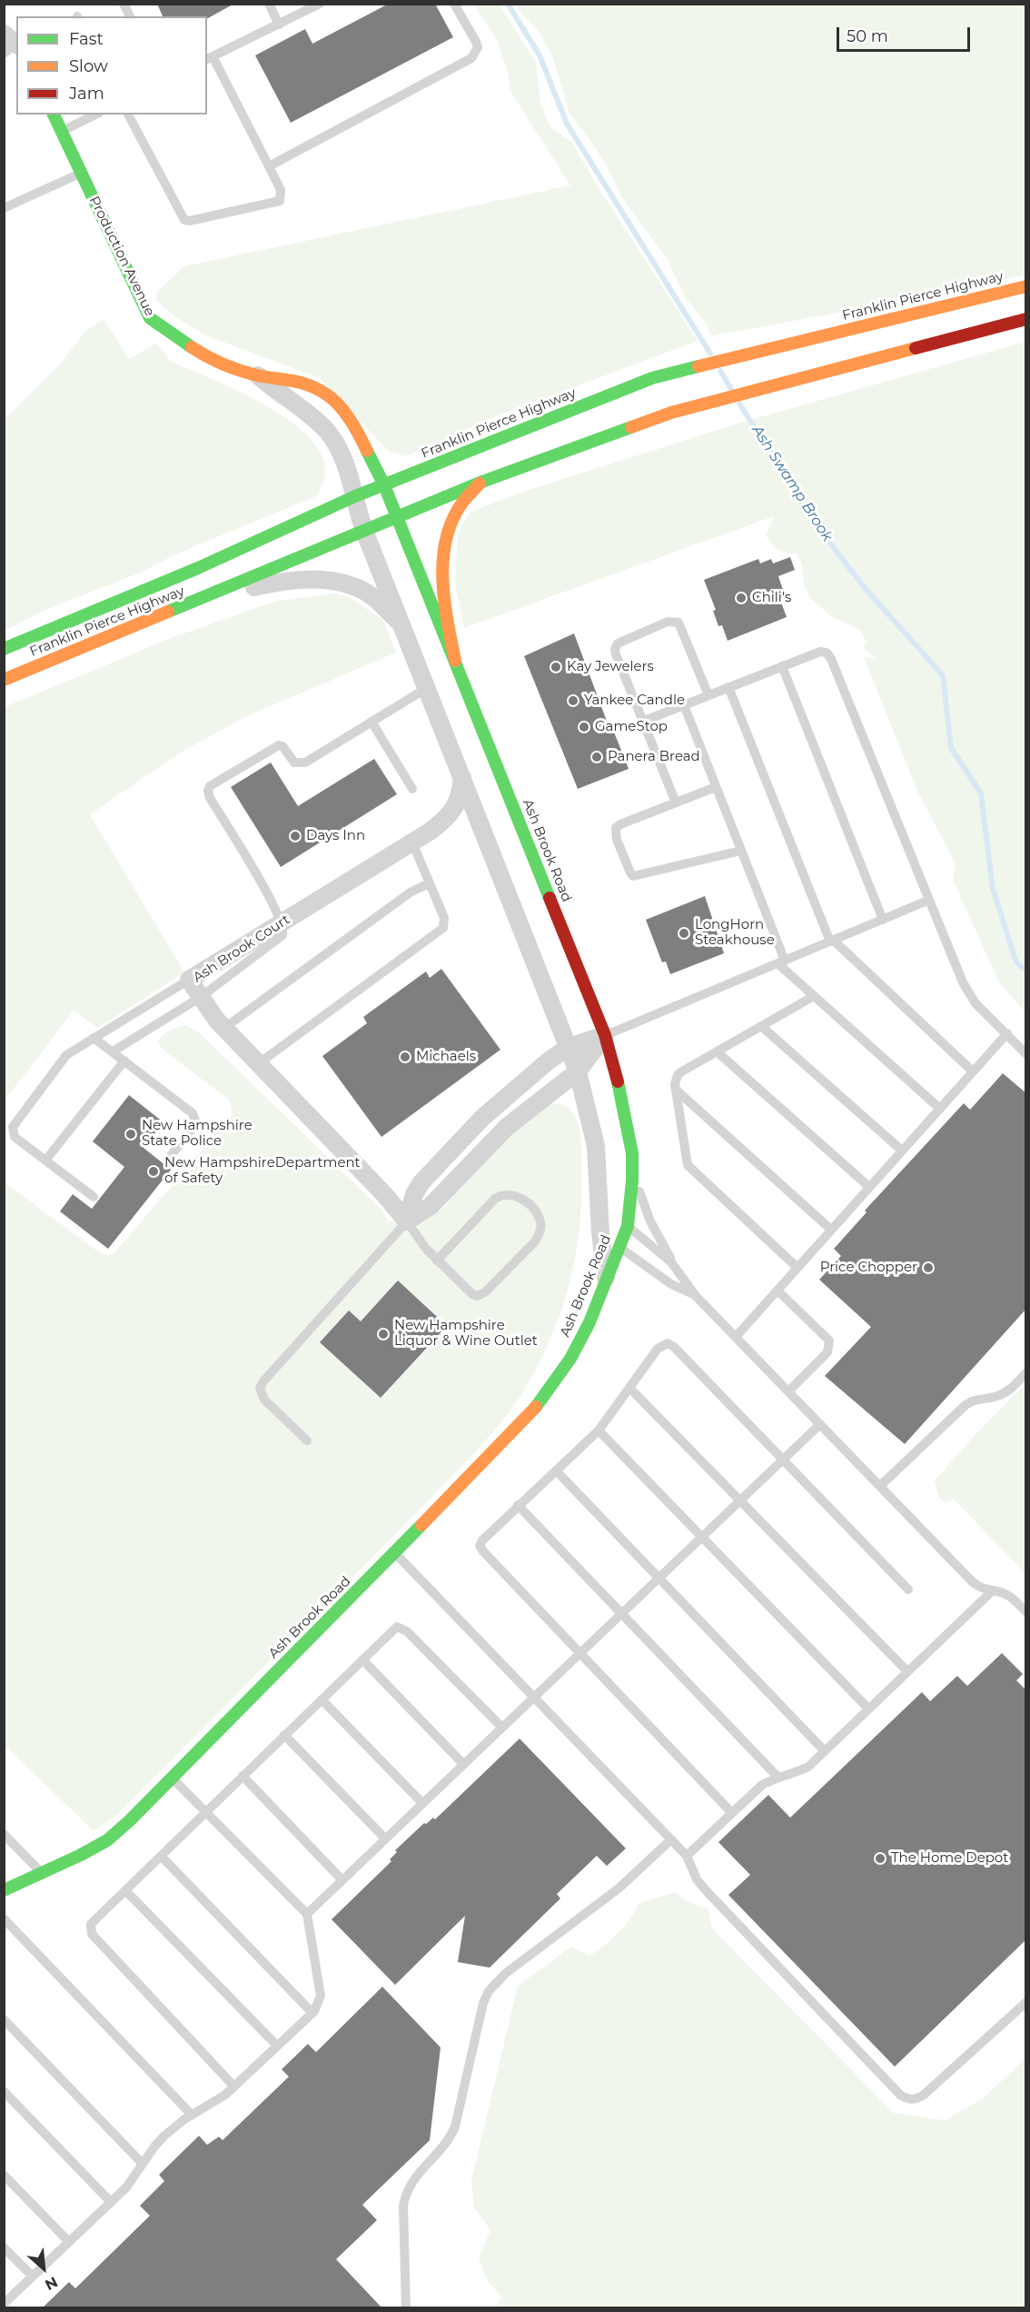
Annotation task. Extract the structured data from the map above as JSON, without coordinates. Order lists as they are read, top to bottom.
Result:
{
  "streets": {
    "main road": ["Production Avenue", "Franklin Pierce Highway", "Ash Brook Road"],
    "street": ["Ash Brook Court"]
  },
  "crossings": [
    ["Production Avenue", "Franklin Pierce Highway"],
    ["Production Avenue", "Ash Brook Road"],
    ["Production Avenue", "Ash Brook Court"],
    ["Franklin Pierce Highway", "Ash Brook Road"]
  ],
  "water": ["Ash Swamp Brook"],
  "places": [
    "Chili's",
    "Kay Jewelers",
    "Yankee Candle",
    "GameStop",
    "Panera Bread",
    "Days Inn",
    "LongHorn Steakhouse",
    "Michaels",
    "New Hampshire State Police",
    "New HampshireDepartment of Safety",
    "Price Chopper",
    "New Hampshire Liquor & Wine Outlet",
    "The Home Depot"
  ],
  "legend": ["Fast", "Slow", "Jam"],
  "scale_bar": "50 m",
  "north": "bottom right"
}
